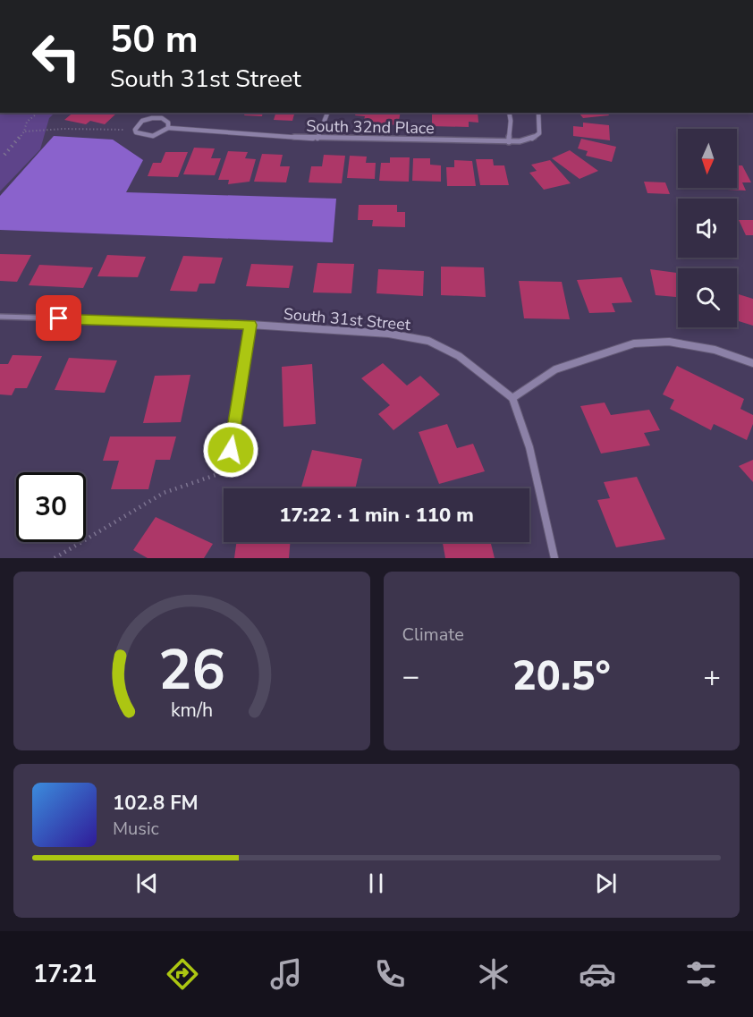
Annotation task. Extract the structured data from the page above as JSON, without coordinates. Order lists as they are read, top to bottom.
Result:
{
  "streets": {
    "street": ["South 32nd Place", "South 31st Street"]
  },
  "north": "bottom",
  "page": {
    "turn": ["50 m", "South 31st Street"],
    "limit": "30",
    "trip": "17:22 · 1 min · 110 m",
    "tile": "Climate",
    "heat": ["−", "20.5°", "+"],
    "song": ["102.8 FM", "Music"],
    "tabs": "17:21",
    "gauge": ["26", "km/h"]
  }
}
